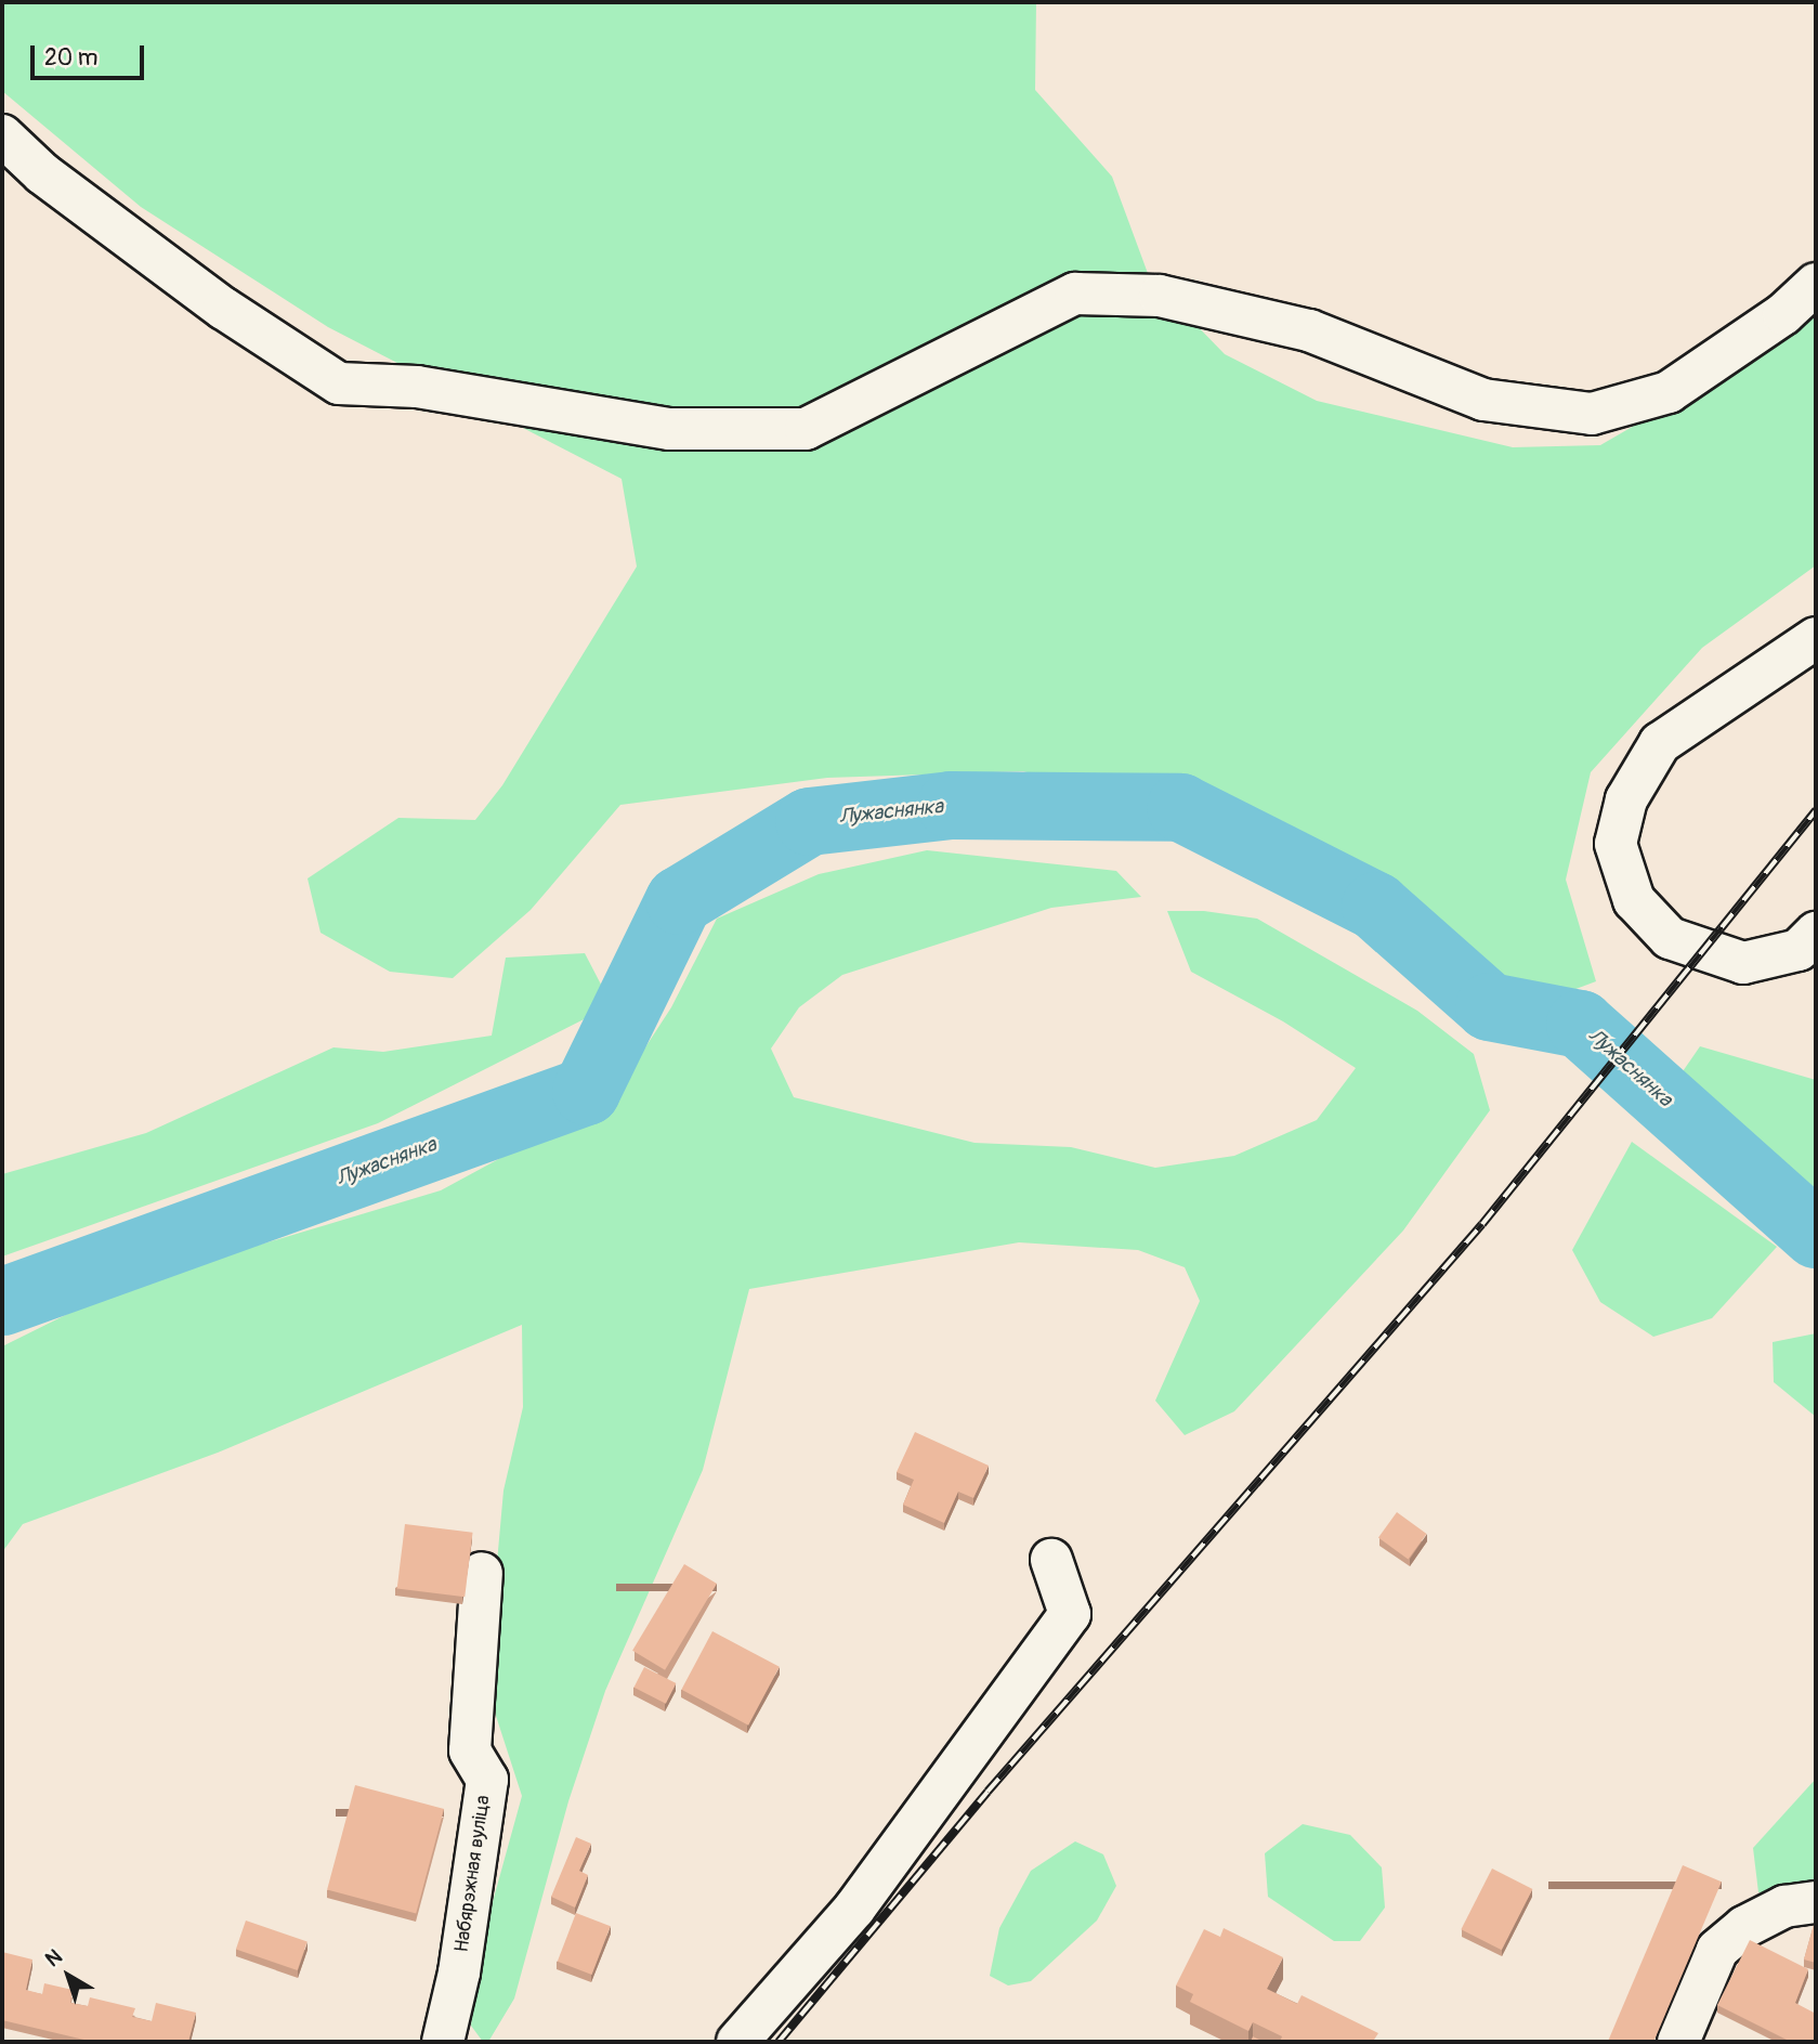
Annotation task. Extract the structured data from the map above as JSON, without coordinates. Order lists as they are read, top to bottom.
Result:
{
  "streets": {
    "street": ["Набярэжная вуліца"]
  },
  "water": ["Лужаснянка"],
  "scale_bar": "20 m",
  "north": "top left"
}
